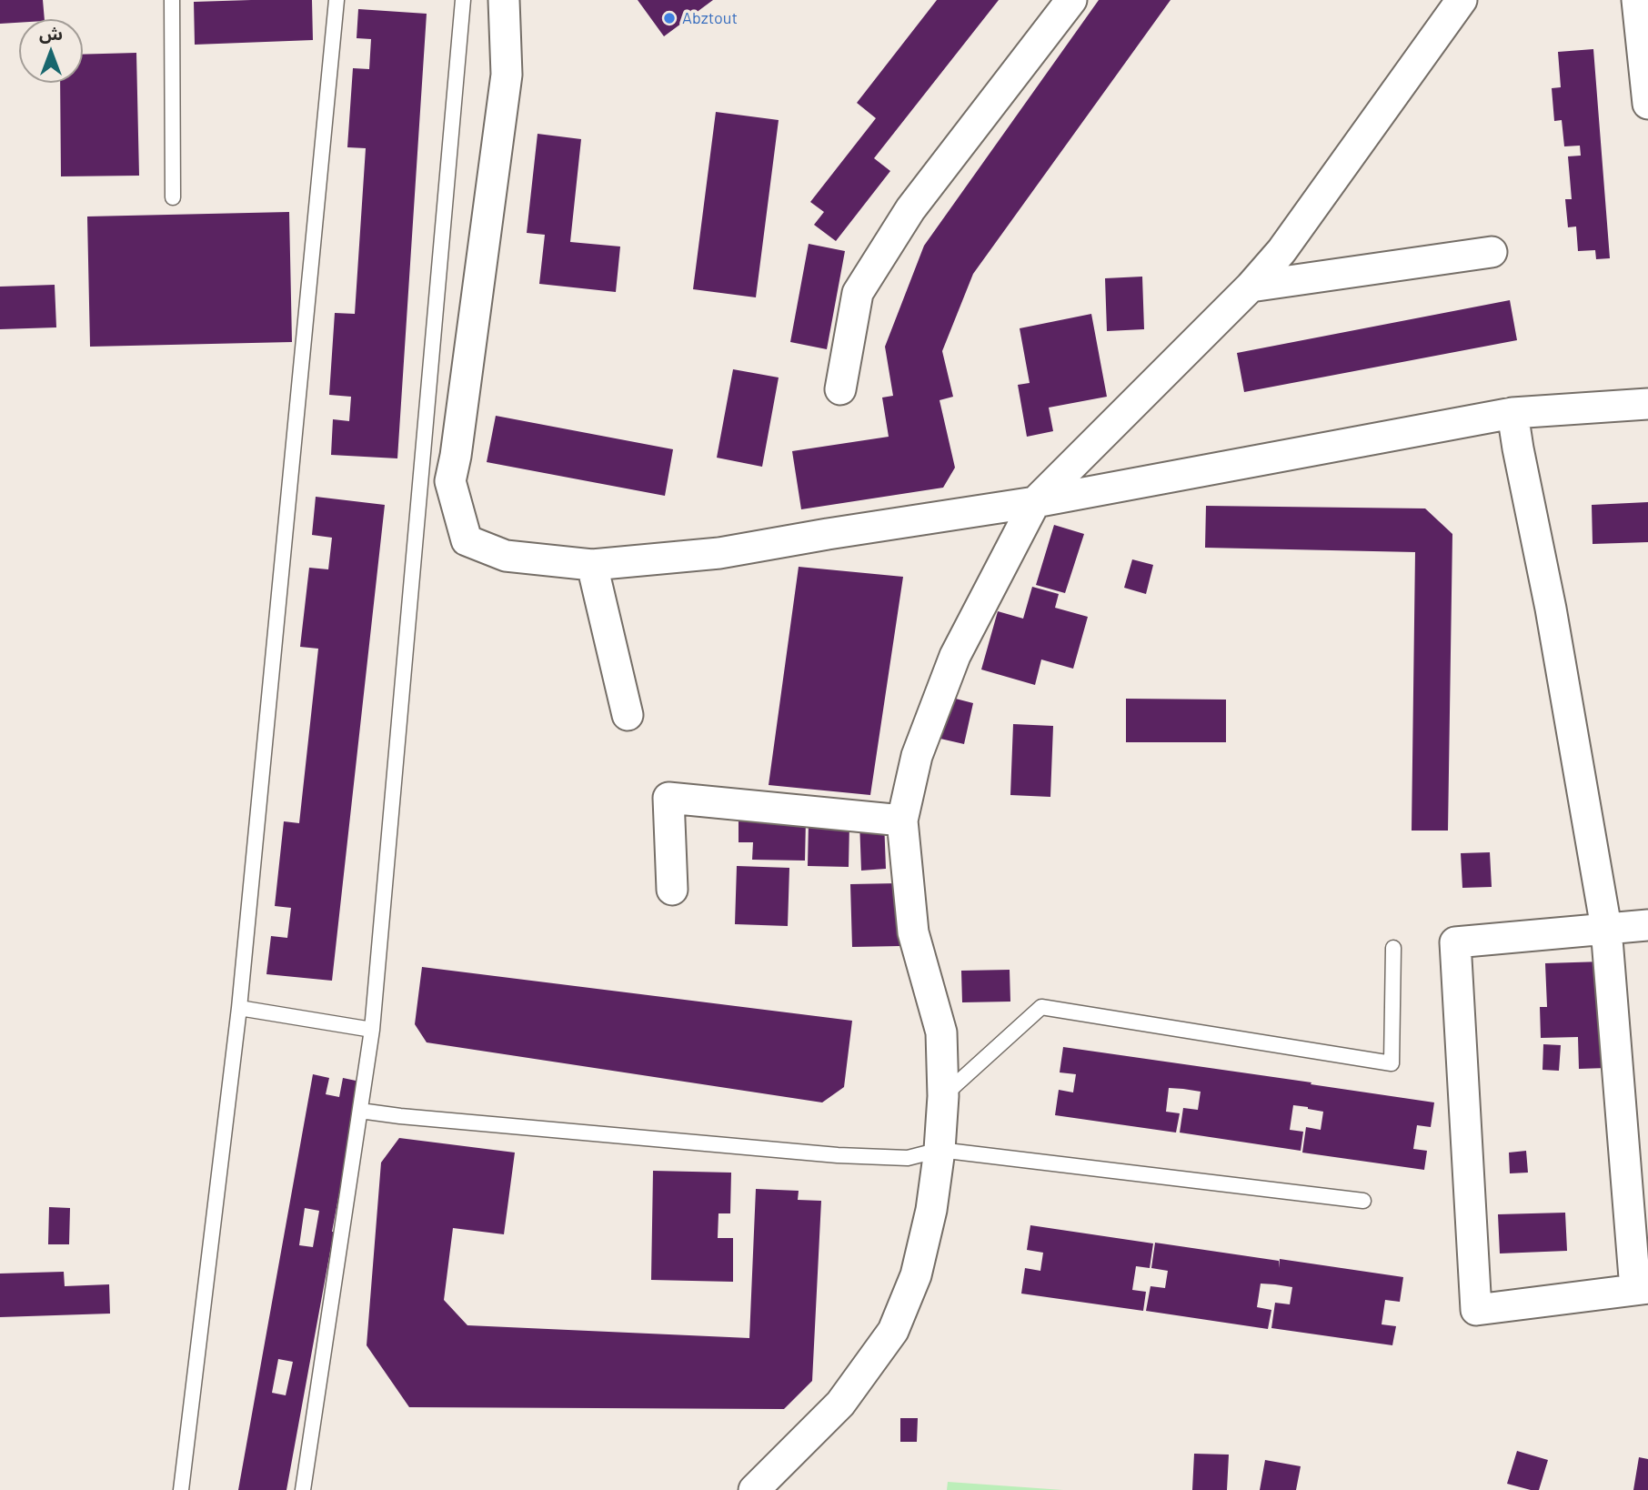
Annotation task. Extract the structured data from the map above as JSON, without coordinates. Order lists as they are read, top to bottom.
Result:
{
  "places": ["Abztout"],
  "north": "top"
}
